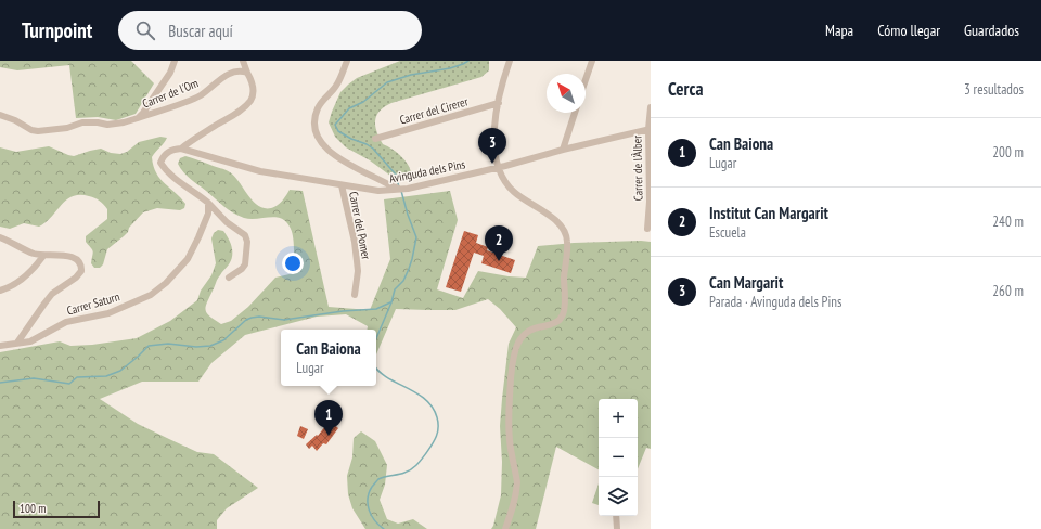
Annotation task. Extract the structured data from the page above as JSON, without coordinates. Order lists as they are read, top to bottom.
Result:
{
  "streets": {
    "street": [
      "Carrer de l'Om",
      "Carrer del Cirerer",
      "Carrer de l'Àlber",
      "Avinguda dels Pins",
      "Carrer del Pomer",
      "Carrer Saturn"
    ]
  },
  "crossings": [
    ["Carrer de l'Àlber", "Avinguda dels Pins"],
    ["Avinguda dels Pins", "Carrer del Pomer"]
  ],
  "scale_bar": "100 m",
  "north": "top left",
  "page": {
    "header": "Turnpoint",
    "search": "Buscar aquí",
    "nav": ["Mapa", "Cómo llegar", "Guardados"],
    "heading": ["Cerca", "3 resultados"],
    "list": [
      {
        "mark": "1",
        "name": "Can Baiona",
        "note": "Lugar",
        "value": "200 m"
      },
      {
        "mark": "2",
        "name": "Institut Can Margarit",
        "note": "Escuela",
        "value": "240 m"
      },
      {
        "mark": "3",
        "name": "Can Margarit",
        "note": "Parada · Avinguda dels Pins",
        "value": "260 m"
      }
    ],
    "pins": ["3", "2", "1"],
    "popup": ["Can Baiona", "Lugar"],
    "map_buttons": ["+", "−"],
    "scale": "100 m"
  }
}
